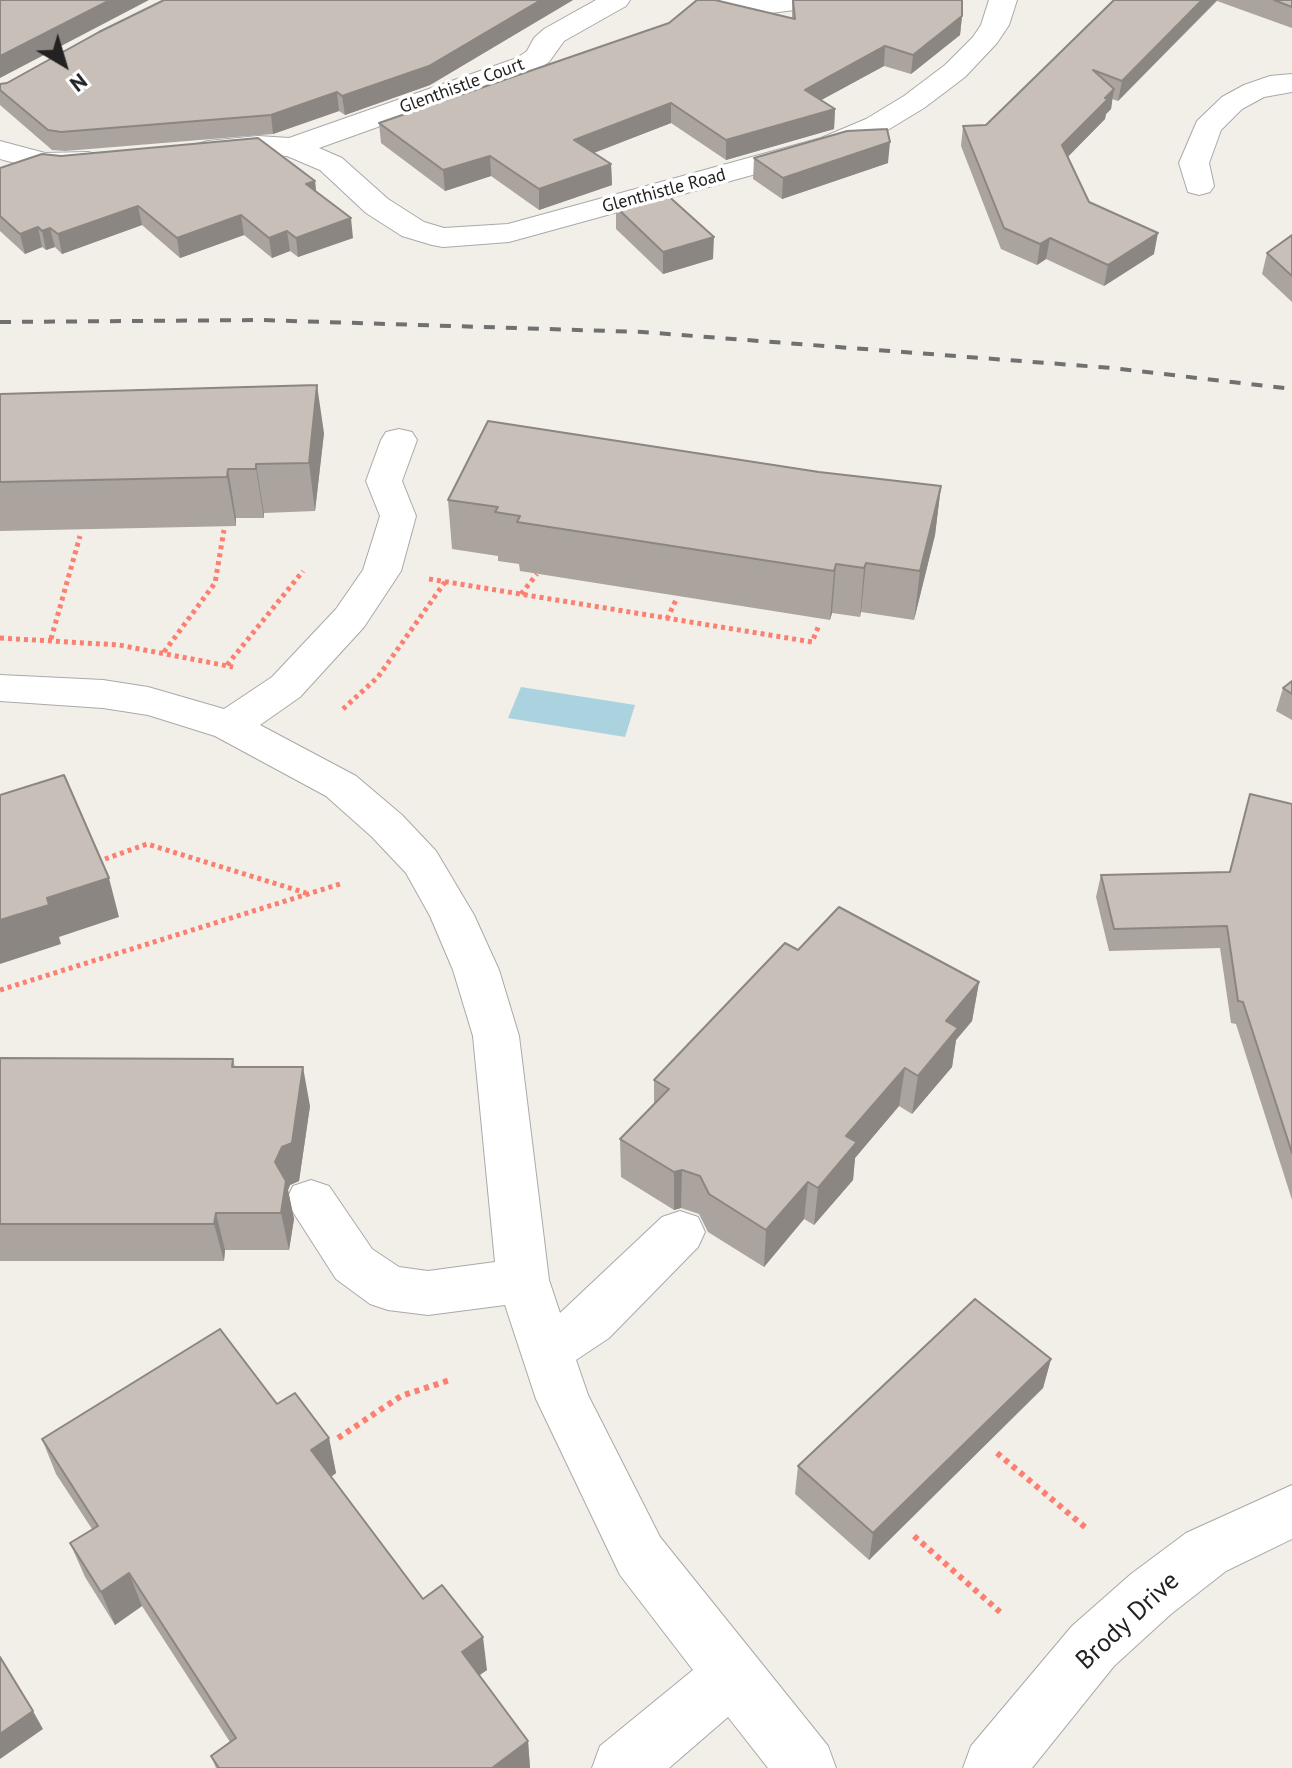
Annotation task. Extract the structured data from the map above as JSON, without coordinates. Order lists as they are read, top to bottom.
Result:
{
  "streets": {
    "street": ["Glenthistle Court", "Glenthistle Road", "Brody Drive"]
  },
  "crossings": [
    ["Glenthistle Court", "Glenthistle Road"]
  ],
  "north": "bottom right"
}
